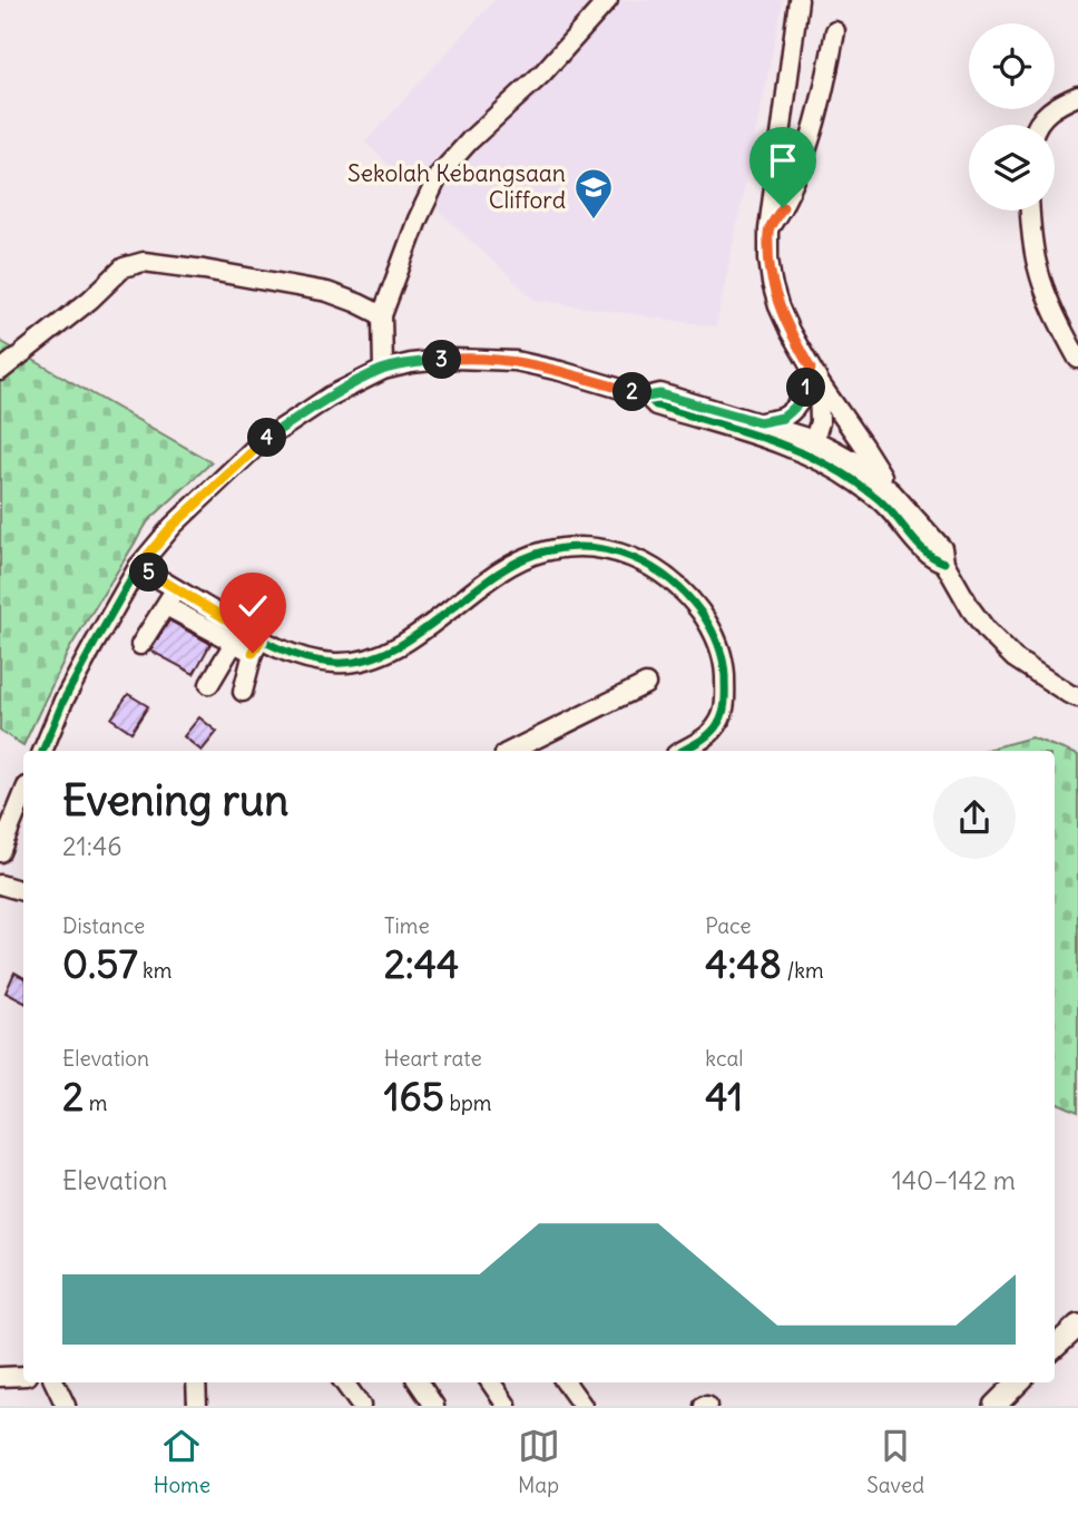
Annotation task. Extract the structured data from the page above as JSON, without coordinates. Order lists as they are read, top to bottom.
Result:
{
  "places": {
    "school or university": ["Sekolah Kebangsaan Clifford"]
  },
  "page": {
    "pins": [
      "3",
      "1",
      "2",
      "4",
      "5"
    ],
    "heading": ["Evening run", "21:46"],
    "stats": [
      ["Distance", "0.57 km"],
      ["Time", "2:44"],
      ["Pace", "4:48 /km"],
      ["Elevation", "2 m"],
      ["Heart rate", "165 bpm"],
      ["kcal", "41"]
    ],
    "chart": ["Elevation", "140–142 m"],
    "tabs": ["Home", "Map", "Saved"]
  }
}
